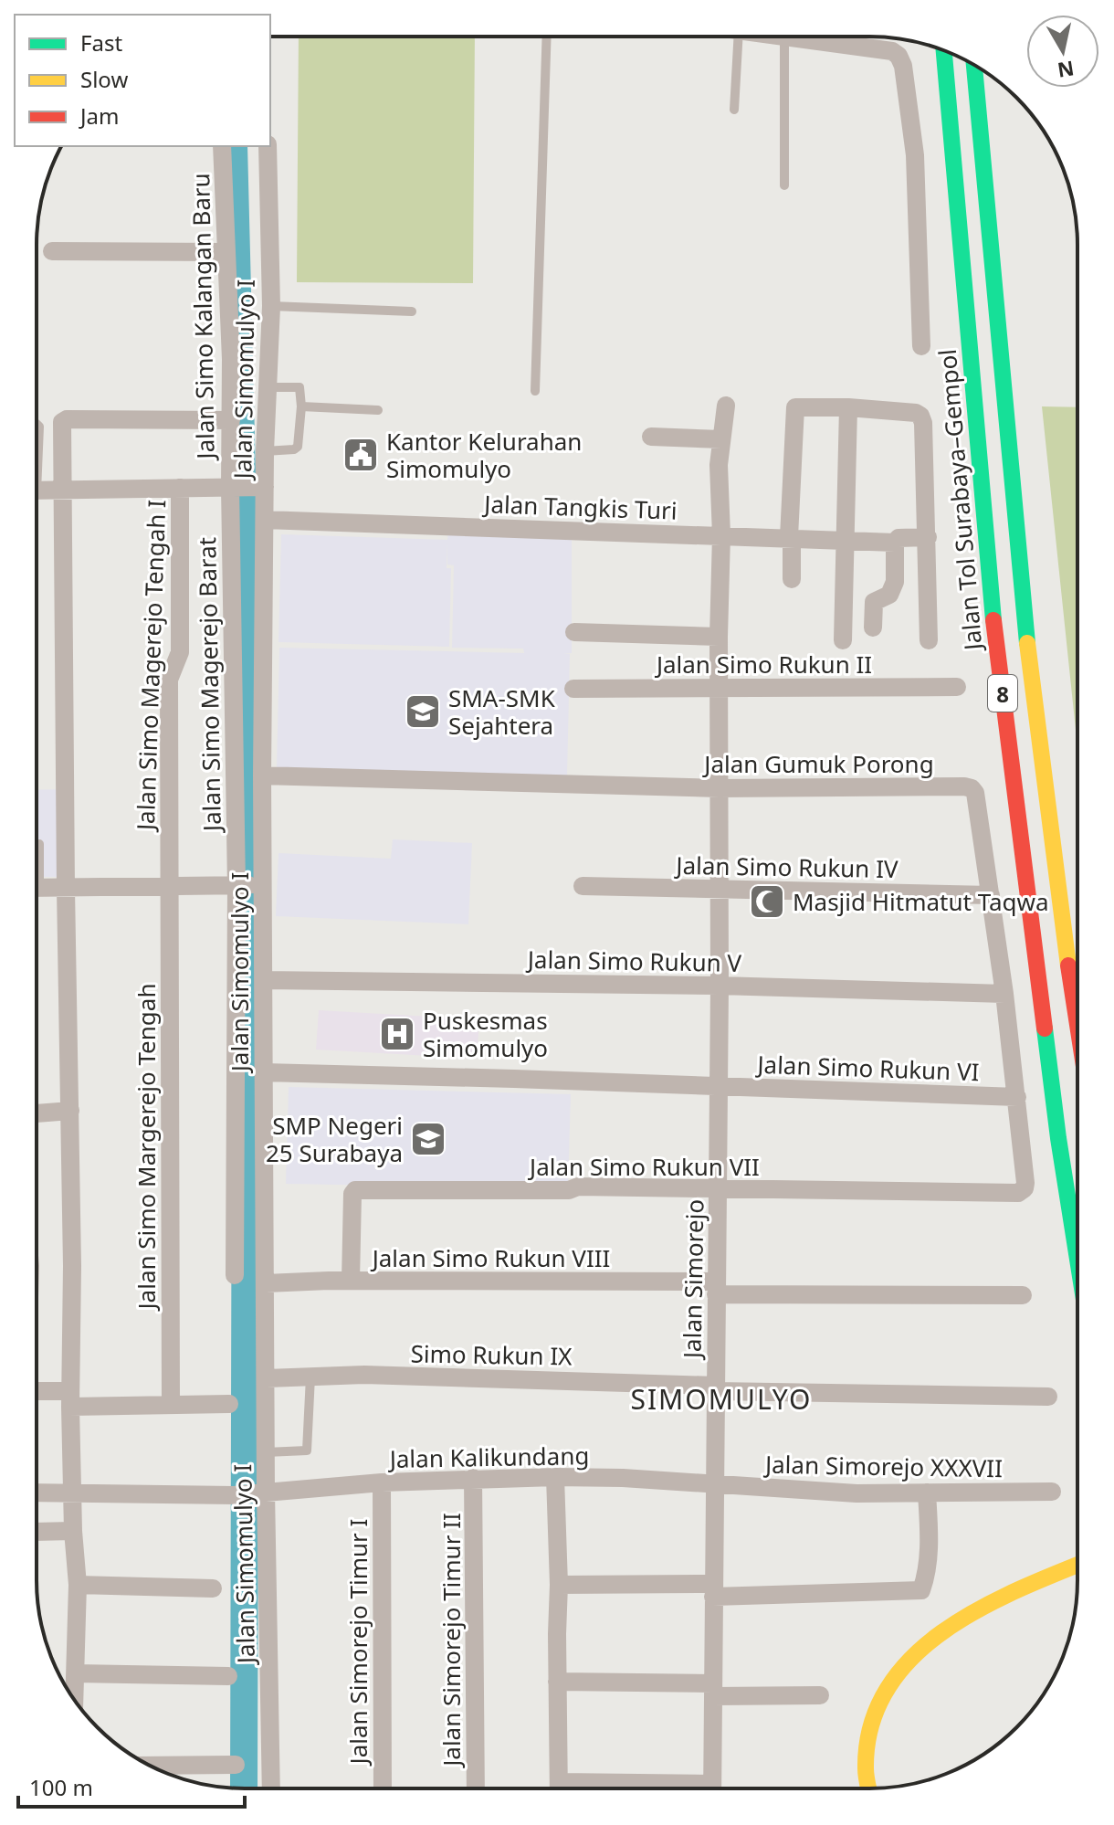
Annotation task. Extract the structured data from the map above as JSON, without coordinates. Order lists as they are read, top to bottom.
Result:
{
  "streets": {
    "highway": ["Jalan Tol Surabaya–Gempol", "8"],
    "street": [
      "Jalan Simo Kalangan Baru",
      "Jalan Simomulyo I",
      "Jalan Tangkis Turi",
      "Jalan Simo Rukun II",
      "Jalan Simo Magerejo Tengah I",
      "Jalan Simo Magerejo Barat",
      "Jalan Gumuk Porong",
      "Jalan Simo Rukun IV",
      "Jalan Simo Rukun V",
      "Jalan Simo Rukun VI",
      "Jalan Simo Margerejo Tengah",
      "Jalan Simo Rukun VII",
      "Jalan Simo Rukun VIII",
      "Jalan Simorejo",
      "Simo Rukun IX",
      "Jalan Kalikundang",
      "Jalan Simorejo XXXVII",
      "Jalan Simorejo Timur II",
      "Jalan Simorejo Timur I"
    ]
  },
  "crossings": [
    ["Jalan Simo Kalangan Baru", "Jalan Simo Magerejo Barat"],
    ["Jalan Simomulyo I", "Jalan Tangkis Turi"],
    ["Jalan Simomulyo I", "Jalan Gumuk Porong"],
    ["Jalan Simomulyo I", "Jalan Simo Rukun V"],
    ["Jalan Simomulyo I", "Jalan Simo Rukun VI"],
    ["Jalan Simomulyo I", "Jalan Simo Rukun VIII"],
    ["Jalan Simomulyo I", "Simo Rukun IX"],
    ["Jalan Simomulyo I", "Jalan Kalikundang"],
    ["Jalan Tangkis Turi", "Jalan Simorejo"],
    ["Jalan Simo Rukun II", "Jalan Simorejo"],
    ["Jalan Simo Magerejo Tengah I", "Jalan Simo Margerejo Tengah"],
    ["Jalan Gumuk Porong", "Jalan Simo Rukun IV"],
    ["Jalan Gumuk Porong", "Jalan Simo Rukun V"],
    ["Jalan Gumuk Porong", "Jalan Simo Rukun VI"],
    ["Jalan Gumuk Porong", "Jalan Simo Rukun VII"],
    ["Jalan Gumuk Porong", "Jalan Simorejo"],
    ["Jalan Simo Rukun IV", "Jalan Simorejo"],
    ["Jalan Simo Rukun V", "Jalan Simorejo"],
    ["Jalan Simo Rukun VI", "Jalan Simorejo"],
    ["Jalan Simo Rukun VII", "Jalan Simo Rukun VIII"],
    ["Jalan Simo Rukun VII", "Jalan Simorejo"],
    ["Jalan Simo Rukun VIII", "Jalan Simorejo"],
    ["Jalan Simorejo", "Simo Rukun IX"],
    ["Jalan Simorejo", "Jalan Kalikundang"],
    ["Jalan Simorejo", "Jalan Simorejo XXXVII"],
    ["Jalan Kalikundang", "Jalan Simorejo XXXVII"],
    ["Jalan Kalikundang", "Jalan Simorejo Timur II"],
    ["Jalan Kalikundang", "Jalan Simorejo Timur I"]
  ],
  "districts": ["SIMOMULYO"],
  "places": {
    "public building": ["Kantor Kelurahan Simomulyo"],
    "school or university": ["SMA-SMK Sejahtera", "SMP Negeri 25 Surabaya"],
    "mosque": ["Masjid Hitmatut Taqwa"],
    "hospital": ["Puskesmas Simomulyo"]
  },
  "legend": ["Fast", "Slow", "Jam"],
  "scale_bar": "100 m",
  "north": "bottom"
}
